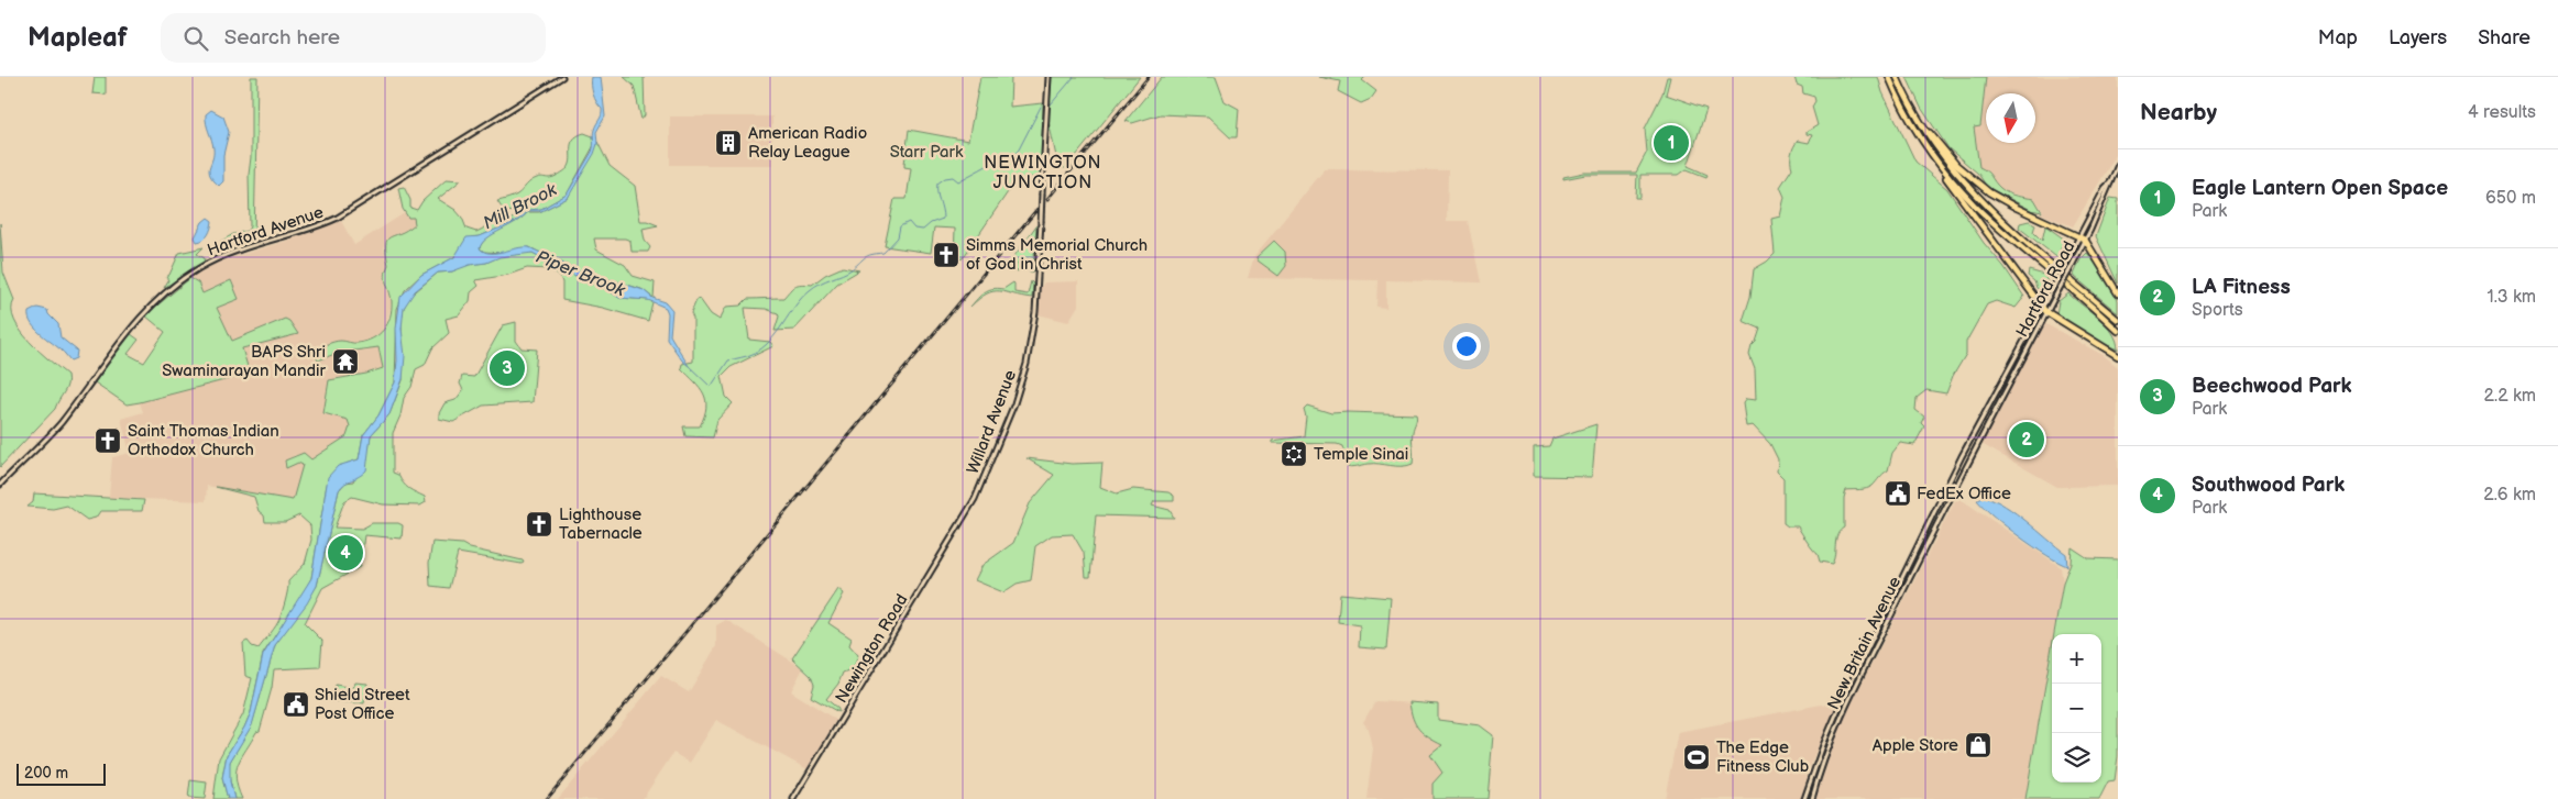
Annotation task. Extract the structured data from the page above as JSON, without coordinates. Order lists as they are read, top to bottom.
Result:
{
  "streets": {
    "main road": [
      "Hartford Avenue",
      "Hartford Road",
      "Willard Avenue",
      "New Britain Avenue",
      "Newington Road"
    ]
  },
  "crossings": [
    ["Hartford Road", "New Britain Avenue"],
    ["Willard Avenue", "Newington Road"]
  ],
  "districts": ["NEWINGTON JUNCTION"],
  "water": ["Mill Brook", "Piper Brook"],
  "parks": ["Starr Park"],
  "places": {
    "building": ["American Radio Relay League"],
    "church": ["Simms Memorial Church of God in Christ", "Saint Thomas Indian Orthodox Church", "Lighthouse Tabernacle"],
    "temple": ["BAPS Shri Swaminarayan Mandir"],
    "synagogue": ["Temple Sinai"],
    "public building": ["FedEx Office", "Shield Street Post Office"],
    "shop": ["Apple Store"],
    "sports": ["The Edge Fitness Club"]
  },
  "scale_bar": "200 m",
  "north": "bottom",
  "page": {
    "header": "Mapleaf",
    "search": "Search here",
    "nav": ["Map", "Layers", "Share"],
    "heading": ["Nearby", "4 results"],
    "pins": [
      "1",
      "3",
      "2",
      "4"
    ],
    "list": [
      {
        "mark": "1",
        "name": "Eagle Lantern Open Space",
        "note": "Park",
        "value": "650 m"
      },
      {
        "mark": "2",
        "name": "LA Fitness",
        "note": "Sports",
        "value": "1.3 km"
      },
      {
        "mark": "3",
        "name": "Beechwood Park",
        "note": "Park",
        "value": "2.2 km"
      },
      {
        "mark": "4",
        "name": "Southwood Park",
        "note": "Park",
        "value": "2.6 km"
      }
    ],
    "map_buttons": ["+", "−"],
    "scale": "200 m"
  }
}
